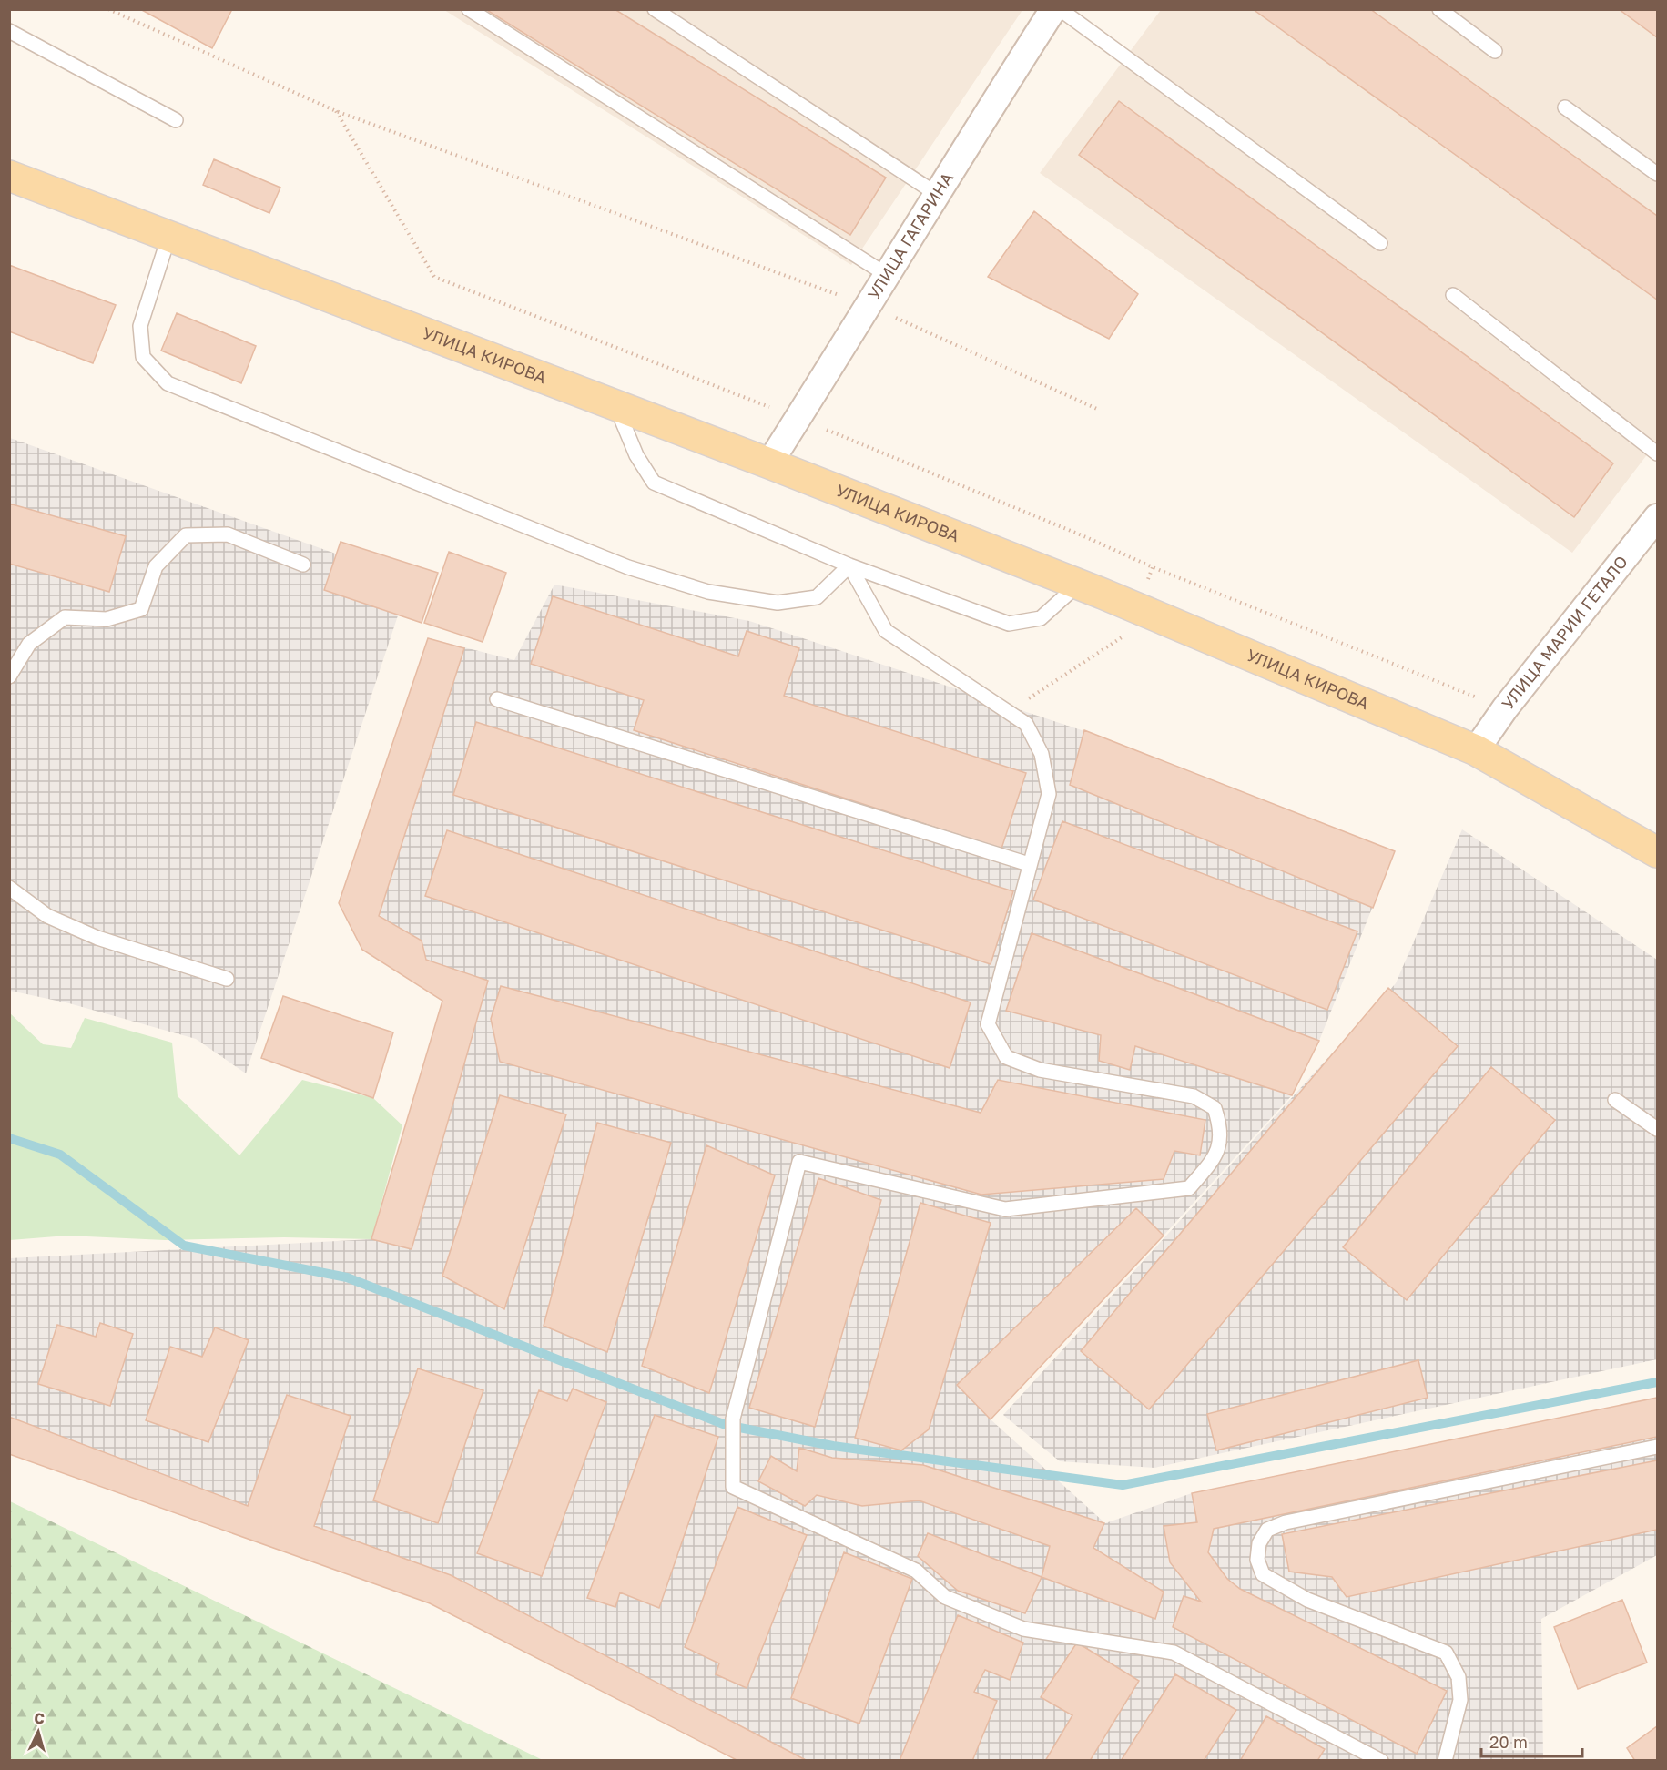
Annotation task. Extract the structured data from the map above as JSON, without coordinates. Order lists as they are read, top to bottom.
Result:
{
  "streets": {
    "main road": ["УЛИЦА КИРОВА"],
    "street": ["УЛИЦА ГАГАРИНА", "УЛИЦА МАРИИ ГЕТАЛО"]
  },
  "crossings": [
    ["УЛИЦА ГАГАРИНА", "УЛИЦА КИРОВА"],
    ["УЛИЦА КИРОВА", "УЛИЦА МАРИИ ГЕТАЛО"]
  ],
  "scale_bar": "20 m",
  "north": "top"
}
